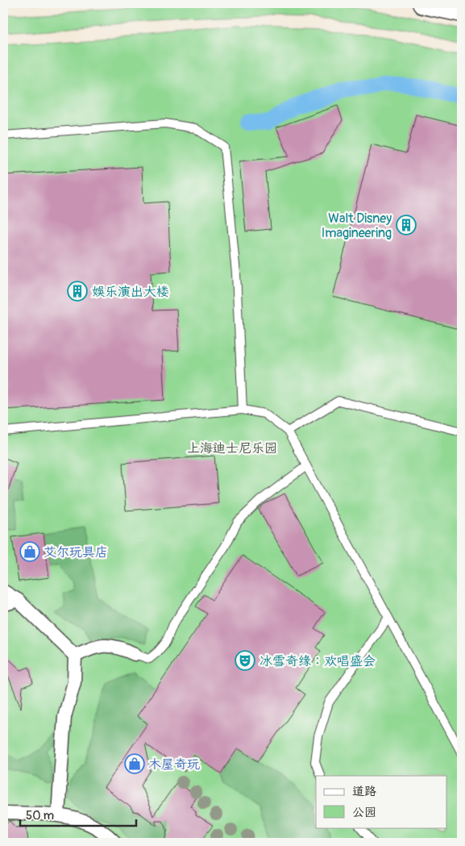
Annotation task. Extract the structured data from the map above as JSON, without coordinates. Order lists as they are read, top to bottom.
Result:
{
  "parks": ["上海迪士尼乐园"],
  "places": {
    "building": ["Walt Disney Imagineering", "娱乐演出大楼"],
    "shop": ["艾尔玩具店", "木屋奇玩"],
    "theatre": ["冰雪奇缘：欢唱盛会"]
  },
  "legend": ["道路", "公园"],
  "scale_bar": "50 m"
}
